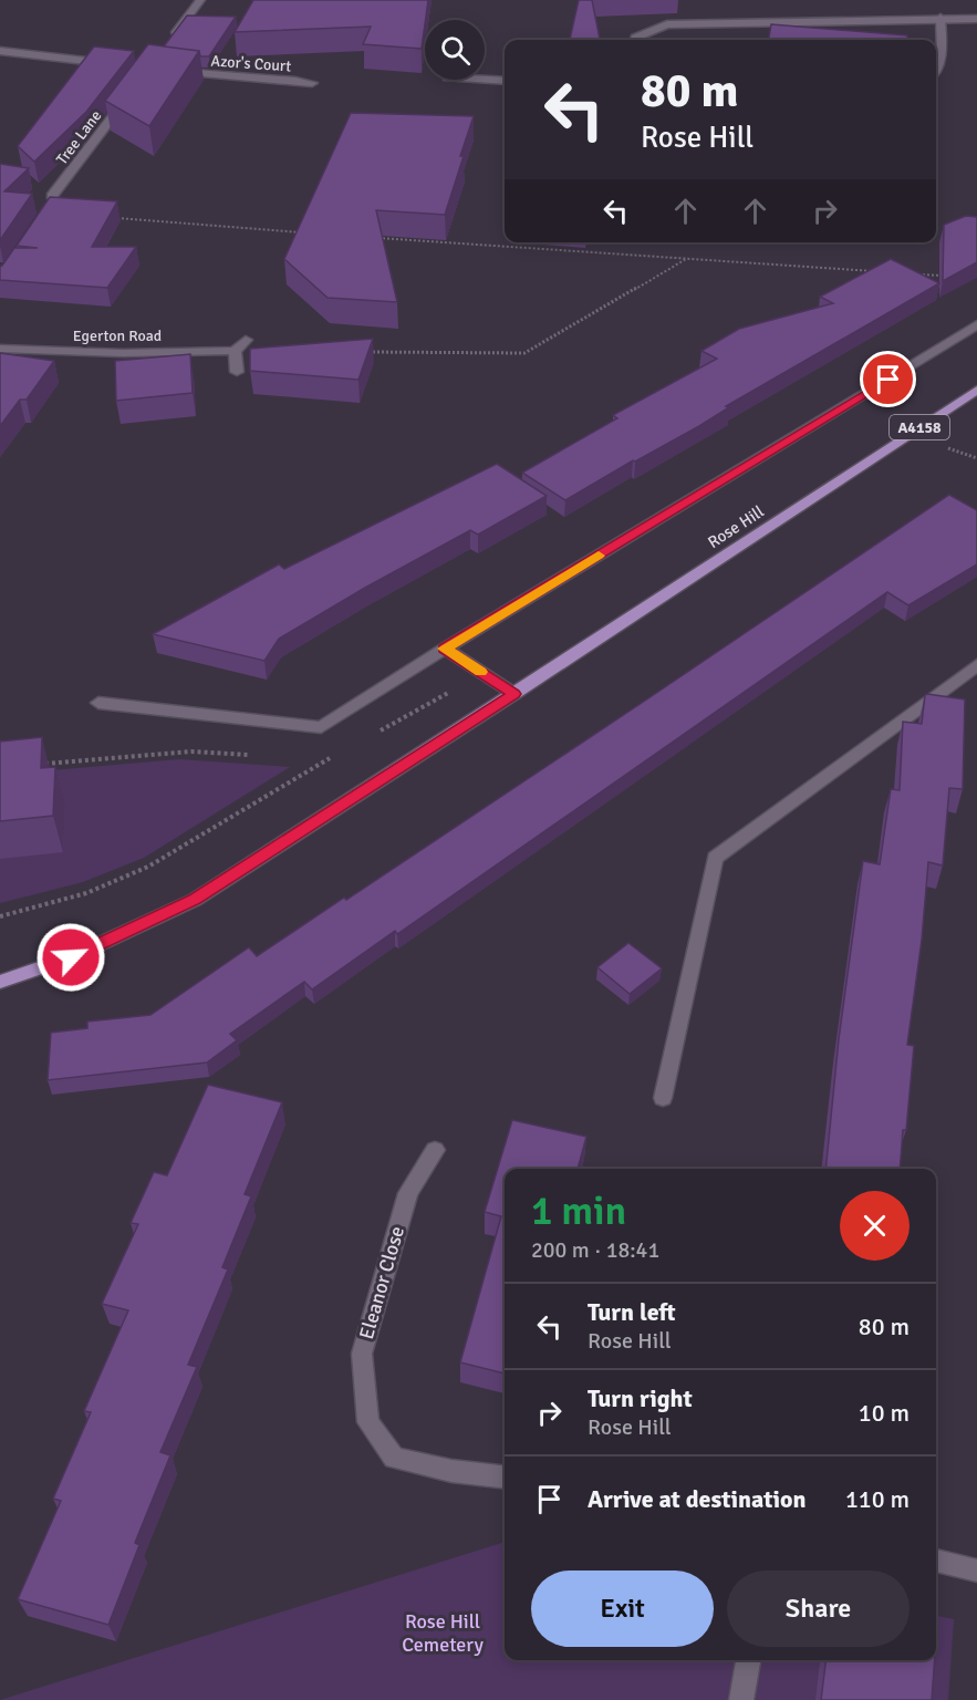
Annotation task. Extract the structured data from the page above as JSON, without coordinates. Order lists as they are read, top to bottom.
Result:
{
  "streets": {
    "main road": ["A4158", "Rose Hill"],
    "street": [
      "Azor's Court",
      "Tree Lane",
      "Egerton Road",
      "Eleanor Close"
    ]
  },
  "parks": ["Rose Hill Cemetery"],
  "page": {
    "turn": ["80 m", "Rose Hill"],
    "heading": ["1 min", "200 m · 18:41"],
    "list": [
      {
        "name": "Turn left",
        "note": "Rose Hill",
        "value": "80 m"
      },
      {
        "name": "Turn right",
        "note": "Rose Hill",
        "value": "10 m"
      },
      {
        "name": "Arrive at destination",
        "value": "110 m"
      }
    ],
    "buttons": ["Exit", "Share"]
  }
}
